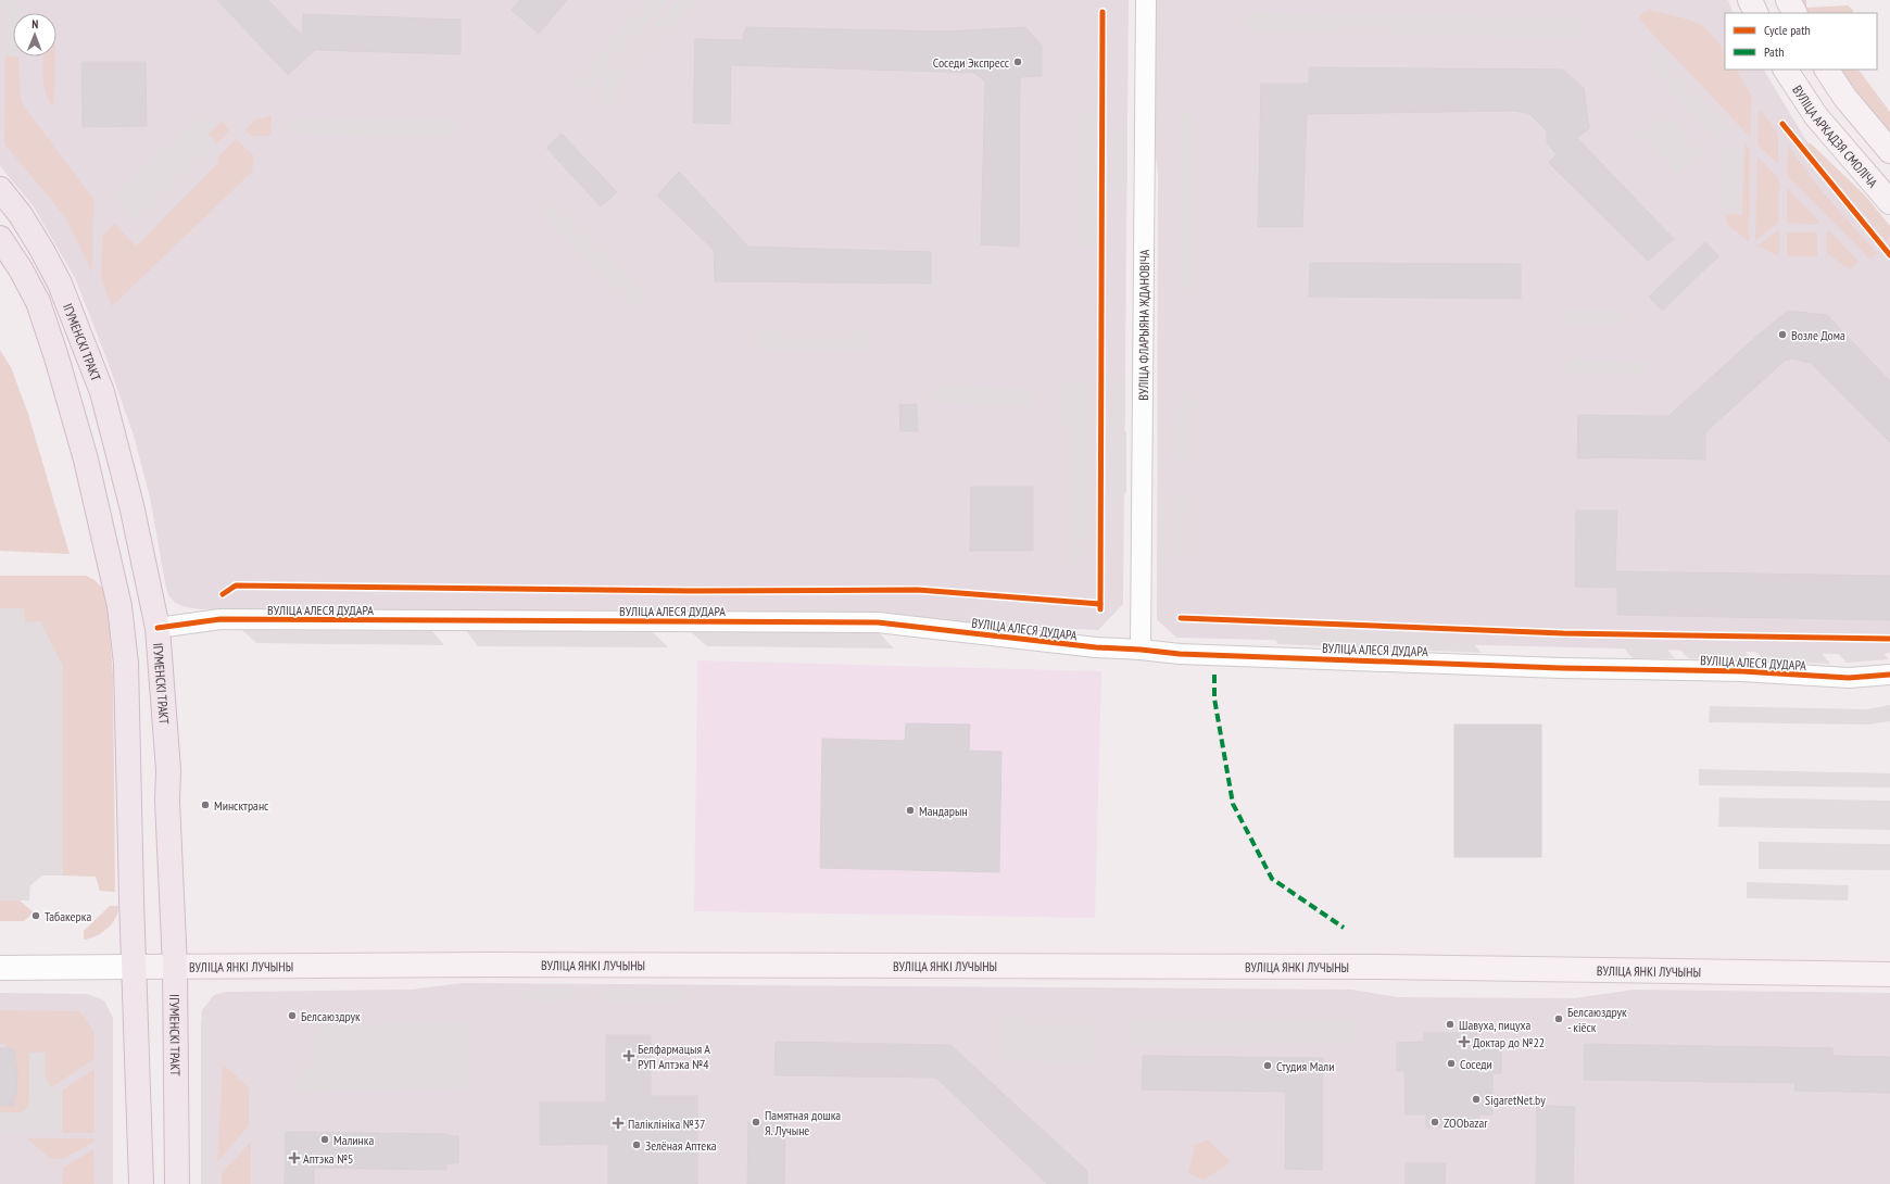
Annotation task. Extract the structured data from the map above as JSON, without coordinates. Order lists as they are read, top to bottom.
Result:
{
  "streets": {
    "main road": ["ВУЛІЦА АРКАДЗЯ СМОЛІЧА", "ІГУМЕНСКІ ТРАКТ", "ВУЛІЦА ЯНКІ ЛУЧЫНЫ"],
    "street": ["ВУЛІЦА ФЛАРЫЯНА ЖДАНОВІЧА", "ВУЛІЦА АЛЕСЯ ДУДАРА"]
  },
  "crossings": [
    ["ВУЛІЦА ФЛАРЫЯНА ЖДАНОВІЧА", "ВУЛІЦА АЛЕСЯ ДУДАРА"],
    ["ІГУМЕНСКІ ТРАКТ", "ВУЛІЦА АЛЕСЯ ДУДАРА"],
    ["ІГУМЕНСКІ ТРАКТ", "ВУЛІЦА ЯНКІ ЛУЧЫНЫ"]
  ],
  "places": {
    "other": [
      "Соседи Экспресс",
      "Возле Дома",
      "Минсктранс",
      "Мандарын",
      "Табакерка",
      "Белсаюздрук",
      "Белсаюздрук - кіёск",
      "Шавуха, пицуха",
      "Соседи",
      "Студия Мали",
      "SigaretNet.by",
      "Памятная дошка Я. Лучыне",
      "ZOObazar",
      "Малинка",
      "Зелёная Аптека"
    ],
    "health": [
      "Доктар до №22",
      "Белфармацыя А РУП Аптэка №4",
      "Паліклініка №37",
      "Аптэка №5"
    ]
  },
  "legend": ["Cycle path", "Path"],
  "north": "top"
}
